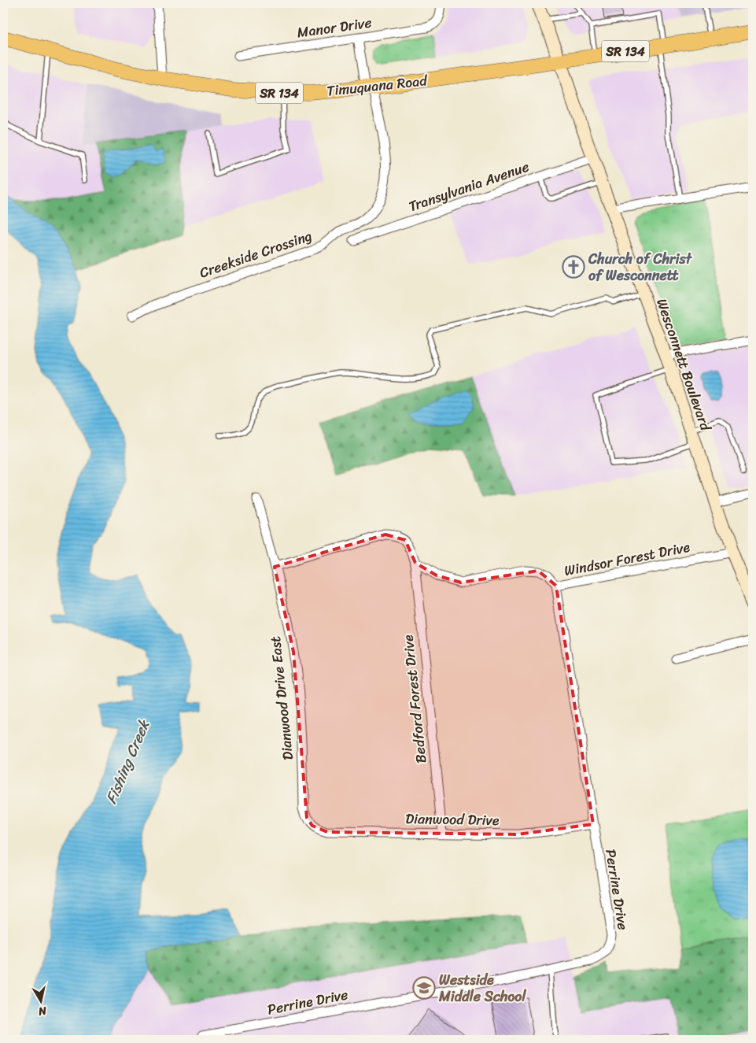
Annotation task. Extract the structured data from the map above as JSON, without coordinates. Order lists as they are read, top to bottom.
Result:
{
  "streets": {
    "main road": ["SR 134", "Timuquana Road"],
    "street": [
      "Manor Drive",
      "Transylvania Avenue",
      "Creekside Crossing",
      "Wesconnett Boulevard",
      "Windsor Forest Drive",
      "Dianwood Drive East",
      "Bedford Forest Drive",
      "Dianwood Drive",
      "Perrine Drive"
    ]
  },
  "crossings": [
    ["Manor Drive", "Creekside Crossing"],
    ["Timuquana Road", "Creekside Crossing"],
    ["Timuquana Road", "Wesconnett Boulevard"],
    ["Transylvania Avenue", "Wesconnett Boulevard"],
    ["Wesconnett Boulevard", "Windsor Forest Drive"],
    ["Windsor Forest Drive", "Bedford Forest Drive"],
    ["Windsor Forest Drive", "Perrine Drive"],
    ["Dianwood Drive East", "Dianwood Drive"],
    ["Bedford Forest Drive", "Dianwood Drive"],
    ["Dianwood Drive", "Perrine Drive"]
  ],
  "water": ["Fishing Creek"],
  "places": {
    "church": ["Church of Christ of Wesconnett"],
    "school or university": ["Westside Middle School"]
  },
  "north": "bottom"
}
